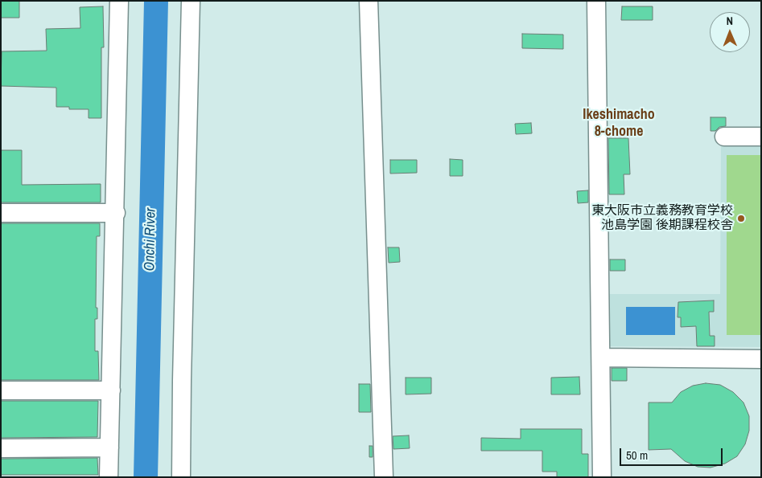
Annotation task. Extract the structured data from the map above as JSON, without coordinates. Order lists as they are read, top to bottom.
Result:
{
  "districts": ["Ikeshimacho 8-chome"],
  "water": ["Onchi River"],
  "places": ["東大阪市立義務教育学校 池島学園 後期課程校舎"],
  "scale_bar": "50 m",
  "north": "top"
}
